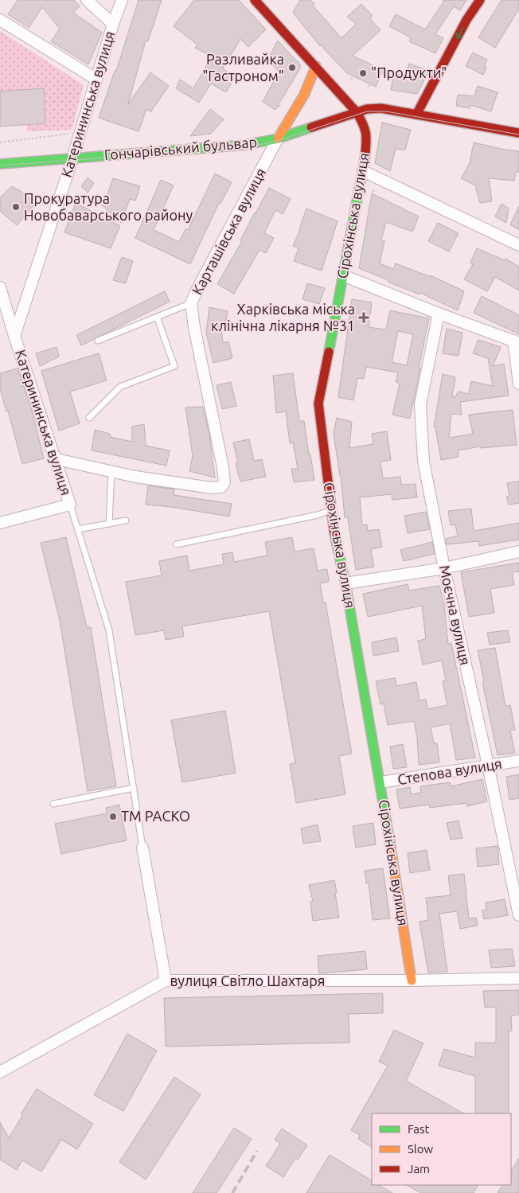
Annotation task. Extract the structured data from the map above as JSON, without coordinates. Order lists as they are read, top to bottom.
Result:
{
  "streets": {
    "street": [
      "Катерининська вулиця",
      "Гончарівський бульвар",
      "Сірохінська вулиця",
      "Карташівська вулиця",
      "Моєчна вулиця",
      "Степова вулиця",
      "вулиця Світло Шахтаря"
    ]
  },
  "crossings": [
    ["Катерининська вулиця", "Гончарівський бульвар"],
    ["Гончарівський бульвар", "Сірохінська вулиця"],
    ["Гончарівський бульвар", "Карташівська вулиця"],
    ["Сірохінська вулиця", "Степова вулиця"],
    ["Сірохінська вулиця", "вулиця Світло Шахтаря"],
    ["Моєчна вулиця", "Степова вулиця"]
  ],
  "places": {
    "other": [
      "Разливайка \"Гастроном\"",
      "\"Продукти\"",
      "Прокуратура Новобаварського району",
      "ТМ РАСКО"
    ],
    "health": ["Харківська міська клінічна лікарня №31"]
  },
  "legend": ["Fast", "Slow", "Jam"]
}
